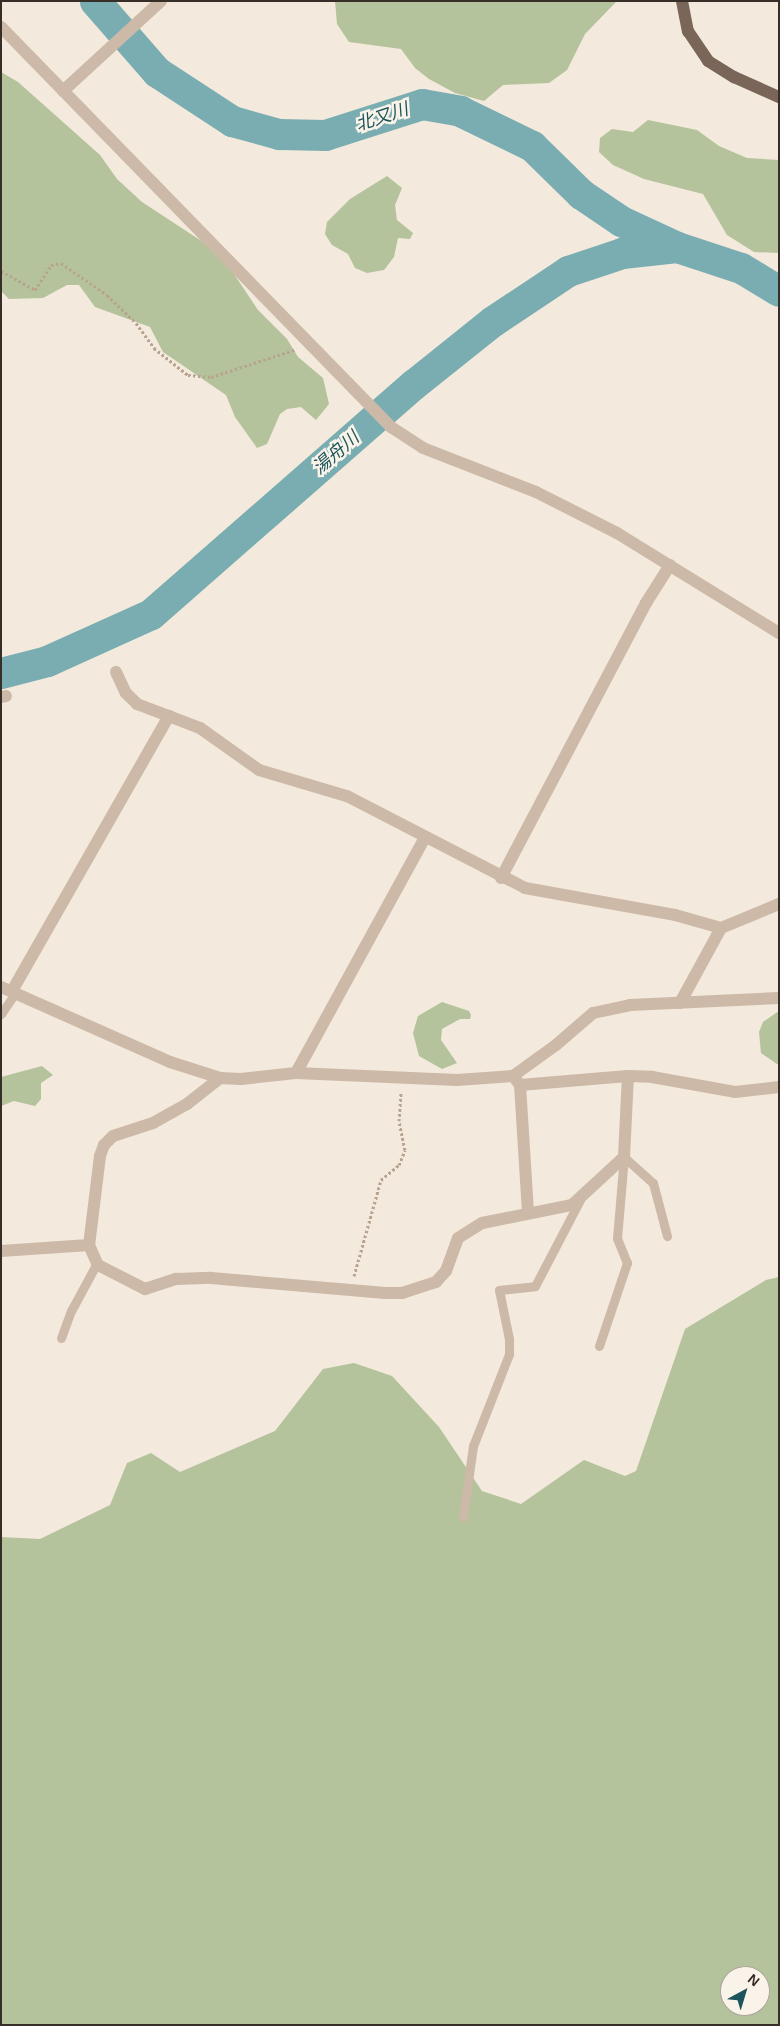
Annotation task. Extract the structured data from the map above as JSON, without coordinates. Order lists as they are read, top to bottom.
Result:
{
  "water": ["北又川", "湯舟川"],
  "north": "top right"
}
